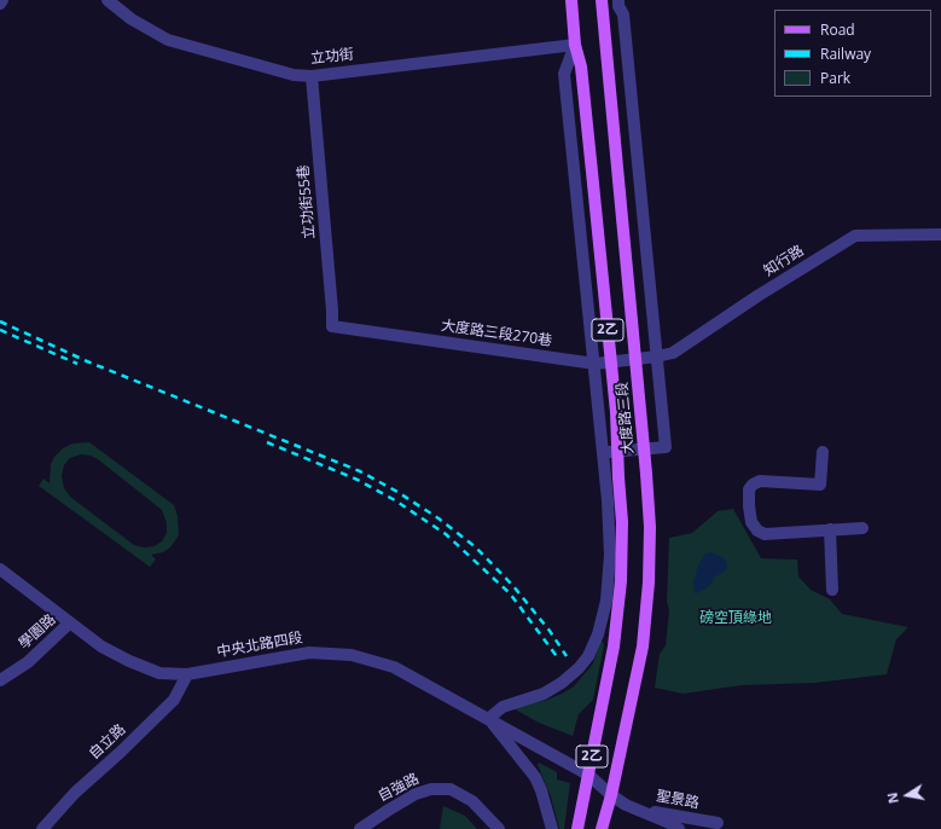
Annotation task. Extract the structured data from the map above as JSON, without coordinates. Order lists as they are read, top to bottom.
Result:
{
  "streets": {
    "main road": ["2乙", "大度路三段"],
    "street": [
      "立功街",
      "立功街55巷",
      "知行路",
      "大度路三段270巷",
      "學園路",
      "中央北路四段",
      "自立路",
      "自強路",
      "聖景路"
    ]
  },
  "crossings": [
    ["立功街", "立功街55巷"],
    ["立功街", "大度路三段"],
    ["立功街55巷", "大度路三段270巷"],
    ["知行路", "大度路三段270巷"],
    ["大度路三段270巷", "大度路三段"],
    ["大度路三段", "中央北路四段"],
    ["學園路", "中央北路四段"],
    ["中央北路四段", "自立路"],
    ["中央北路四段", "聖景路"]
  ],
  "parks": ["磅空頂綠地"],
  "legend": ["Road", "Railway", "Park"],
  "north": "left"
}
